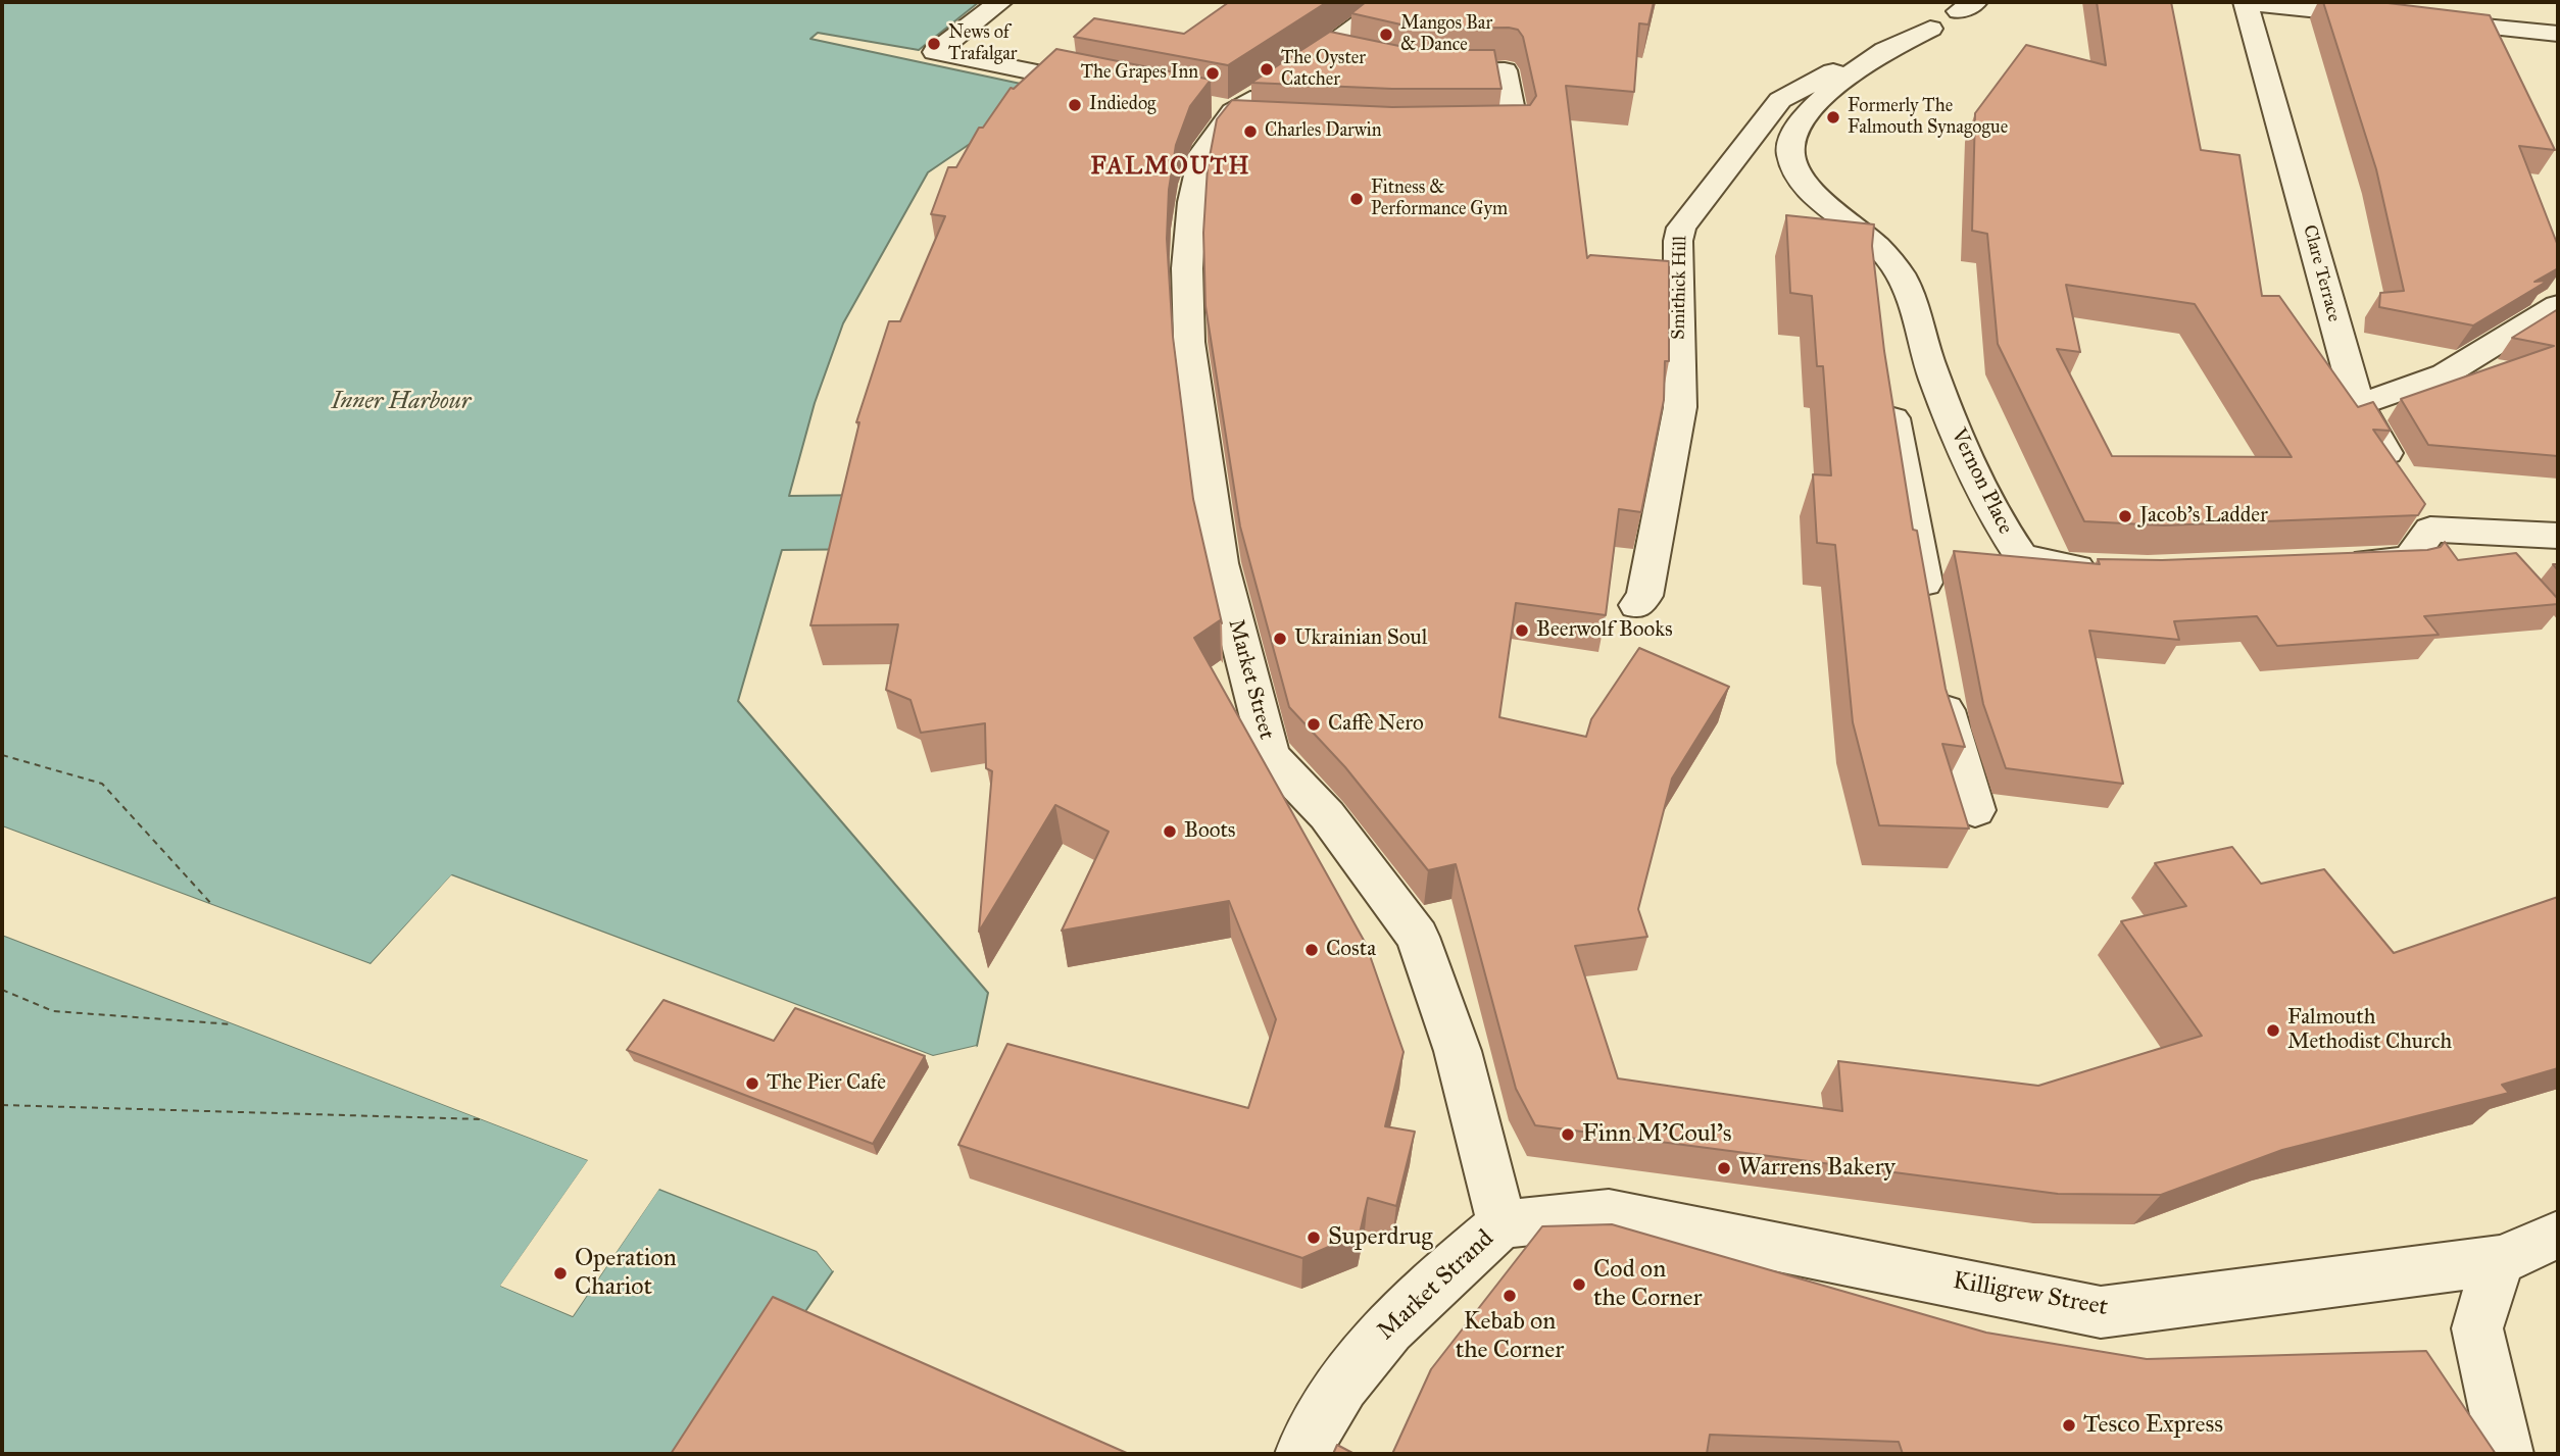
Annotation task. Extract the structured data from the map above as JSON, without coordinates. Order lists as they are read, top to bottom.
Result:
{
  "streets": {
    "street": [
      "Clare Terrace",
      "Smithick Hill",
      "Vernon Place",
      "Market Street",
      "Market Strand",
      "Killigrew Street"
    ]
  },
  "crossings": [
    ["Smithick Hill", "Vernon Place"],
    ["Market Street", "Market Strand"],
    ["Market Street", "Killigrew Street"],
    ["Market Strand", "Killigrew Street"]
  ],
  "districts": ["FALMOUTH"],
  "water": ["Inner Harbour"],
  "places": [
    "Mangos Bar & Dance",
    "News of Trafalgar",
    "The Oyster Catcher",
    "The Grapes Inn",
    "Indiedog",
    "Formerly The Falmouth Synagogue",
    "Charles Darwin",
    "Fitness & Performance Gym",
    "Jacob's Ladder",
    "Beerwolf Books",
    "Ukrainian Soul",
    "Caffè Nero",
    "Boots",
    "Costa",
    "Falmouth Methodist Church",
    "The Pier Cafe",
    "Finn M'Coul's",
    "Warrens Bakery",
    "Superdrug",
    "Operation Chariot",
    "Cod on the Corner",
    "Kebab on the Corner",
    "Tesco Express"
  ]
}
